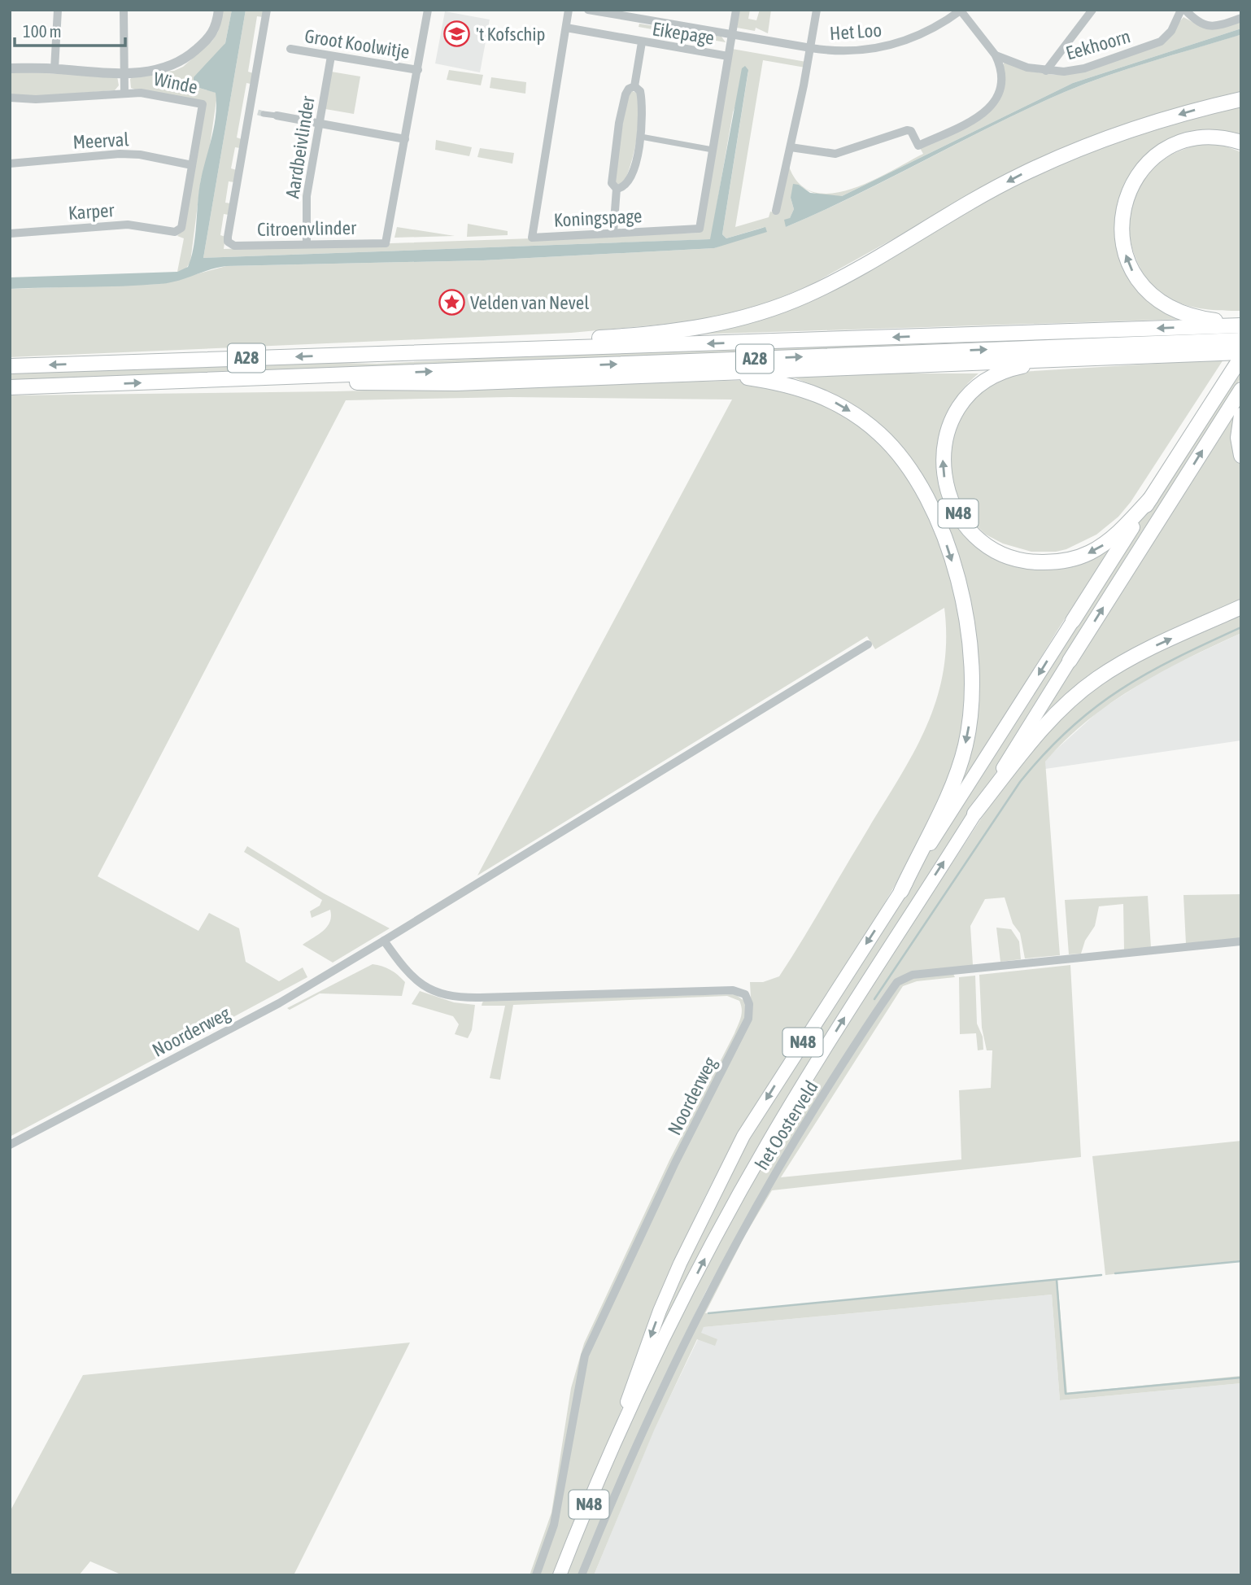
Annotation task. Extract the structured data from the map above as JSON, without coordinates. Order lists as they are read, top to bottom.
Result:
{
  "streets": {
    "highway": ["A28", "N48"],
    "street": [
      "Het Loo",
      "Eikepage",
      "Groot Koolwitje",
      "Eekhoorn",
      "Winde",
      "Meerval",
      "Aardbeivlinder",
      "Karper",
      "Koningspage",
      "Citroenvlinder",
      "Noorderweg",
      "het Oosterveld"
    ]
  },
  "crossings": [
    ["Het Loo", "Koningspage"],
    ["Eikepage", "Koningspage"],
    ["Groot Koolwitje", "Aardbeivlinder"],
    ["Groot Koolwitje", "Citroenvlinder"],
    ["Winde", "Meerval"],
    ["Winde", "Karper"],
    ["Aardbeivlinder", "Citroenvlinder"],
    ["A28", "N48"]
  ],
  "places": {
    "school or university": ["'t Kofschip"],
    "place": ["Velden van Nevel"]
  },
  "scale_bar": "100 m"
}
